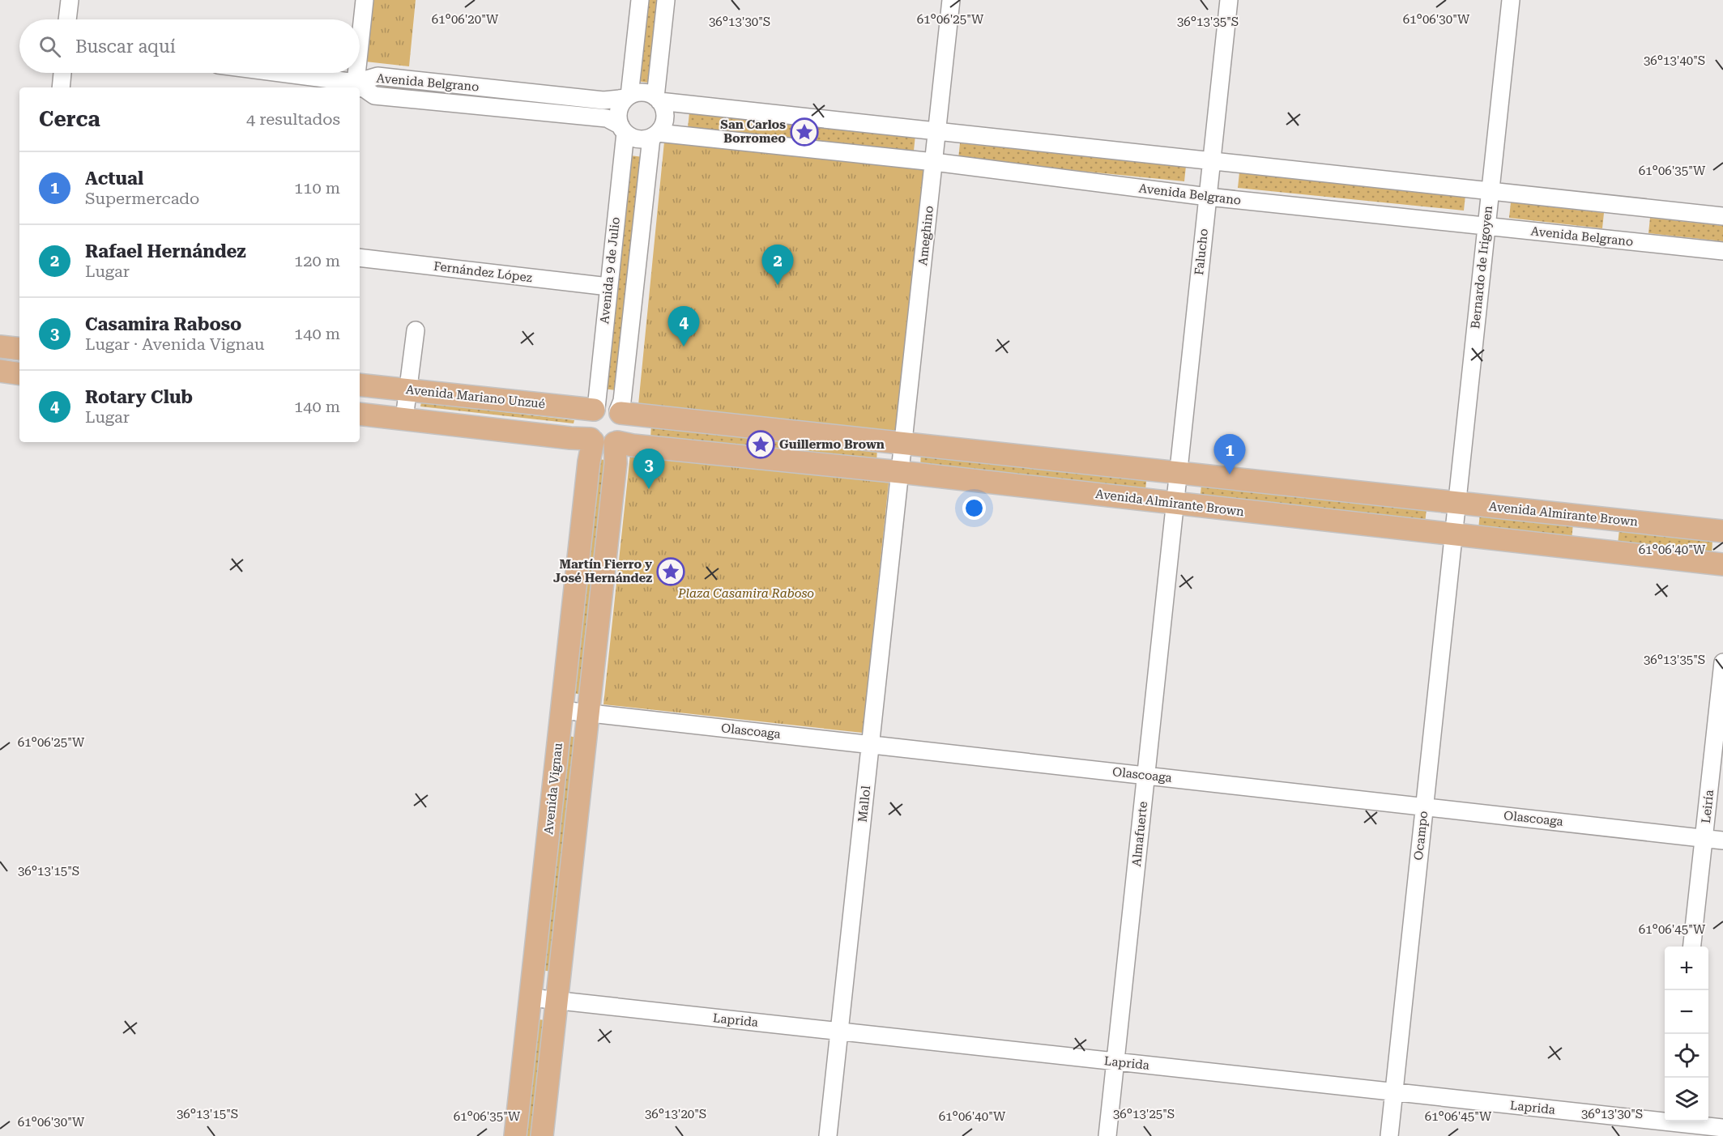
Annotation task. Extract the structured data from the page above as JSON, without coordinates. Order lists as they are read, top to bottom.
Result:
{
  "streets": {
    "main road": ["Avenida Mariano Unzué", "Avenida Almirante Brown", "Avenida Vignau"],
    "street": [
      "Avenida Belgrano",
      "Ameghino",
      "Falucho",
      "Bernardo de Irigoyen",
      "Avenida 9 de Julio",
      "Fernández López",
      "Olascoaga",
      "Mallol",
      "Leiría",
      "Almafuerte",
      "Ocampo",
      "Laprida"
    ]
  },
  "crossings": [
    ["Avenida Belgrano", "Ameghino"],
    ["Avenida Belgrano", "Falucho"],
    ["Avenida Belgrano", "Bernardo de Irigoyen"],
    ["Avenida Belgrano", "Avenida 9 de Julio"],
    ["Ameghino", "Avenida Almirante Brown"],
    ["Ameghino", "Mallol"],
    ["Falucho", "Avenida Almirante Brown"],
    ["Falucho", "Almafuerte"],
    ["Bernardo de Irigoyen", "Avenida Almirante Brown"],
    ["Bernardo de Irigoyen", "Ocampo"],
    ["Avenida 9 de Julio", "Fernández López"],
    ["Avenida 9 de Julio", "Avenida Mariano Unzué"],
    ["Avenida 9 de Julio", "Avenida Almirante Brown"],
    ["Avenida 9 de Julio", "Avenida Vignau"],
    ["Avenida Mariano Unzué", "Avenida Almirante Brown"],
    ["Avenida Mariano Unzué", "Avenida Vignau"],
    ["Avenida Almirante Brown", "Avenida Vignau"],
    ["Avenida Almirante Brown", "Mallol"],
    ["Avenida Almirante Brown", "Almafuerte"],
    ["Avenida Almirante Brown", "Ocampo"],
    ["Olascoaga", "Avenida Vignau"],
    ["Olascoaga", "Mallol"],
    ["Olascoaga", "Leiría"],
    ["Olascoaga", "Almafuerte"],
    ["Olascoaga", "Ocampo"],
    ["Avenida Vignau", "Laprida"],
    ["Mallol", "Laprida"],
    ["Almafuerte", "Laprida"],
    ["Ocampo", "Laprida"]
  ],
  "parks": ["Plaza Casamira Raboso"],
  "places": {
    "place": ["San Carlos Borromeo", "Guillermo Brown", "Martín Fierro y José Hernández"]
  },
  "page": {
    "search": "Buscar aquí",
    "heading": ["Cerca", "4 resultados"],
    "list": [
      {
        "mark": "1",
        "name": "Actual",
        "note": "Supermercado",
        "value": "110 m"
      },
      {
        "mark": "2",
        "name": "Rafael Hernández",
        "note": "Lugar",
        "value": "120 m"
      },
      {
        "mark": "3",
        "name": "Casamira Raboso",
        "note": "Lugar · Avenida Vignau",
        "value": "140 m"
      },
      {
        "mark": "4",
        "name": "Rotary Club",
        "note": "Lugar",
        "value": "140 m"
      }
    ],
    "pins": [
      "2",
      "4",
      "1",
      "3"
    ],
    "map_buttons": ["+", "−"]
  },
  "coordinates": [
    "61°06'20\"W",
    "61°06'25\"W",
    "61°06'30\"W",
    "36°13'30\"S",
    "36°13'35\"S",
    "36°13'40\"S",
    "61°06'35\"W",
    "61°06'40\"W",
    "36°13'15\"S",
    "61°06'45\"W",
    "36°13'20\"S",
    "36°13'25\"S"
  ]
}
